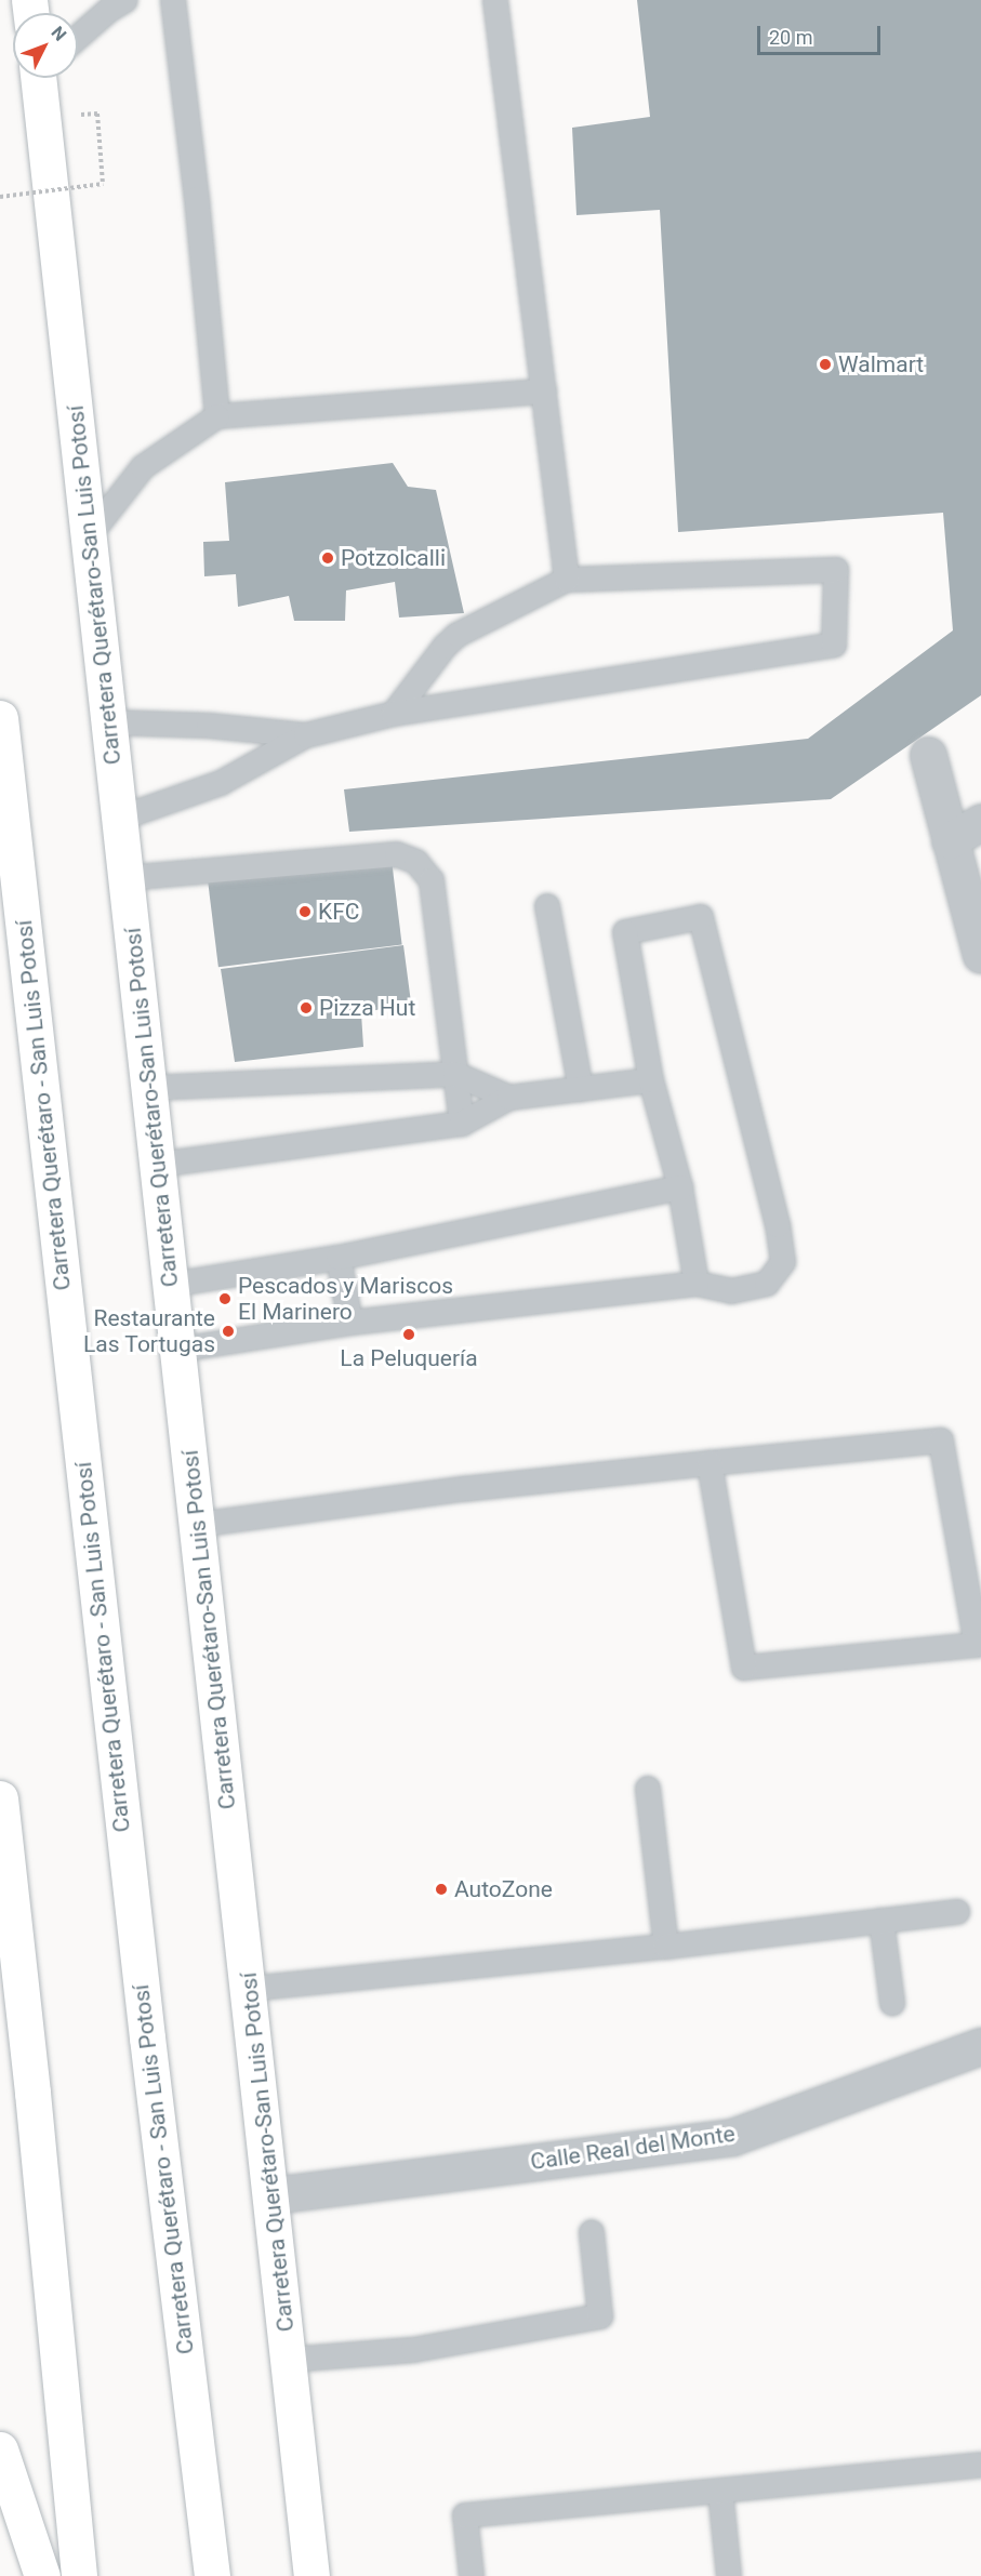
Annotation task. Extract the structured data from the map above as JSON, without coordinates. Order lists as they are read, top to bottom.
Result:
{
  "streets": {
    "main road": ["Carretera Querétaro-San Luis Potosí", "Carretera Querétaro - San Luis Potosí"],
    "street": ["Calle Real del Monte"]
  },
  "crossings": [
    ["Carretera Querétaro-San Luis Potosí", "Calle Real del Monte"]
  ],
  "places": [
    "Walmart",
    "Potzolcalli",
    "KFC",
    "Pizza Hut",
    "Pescados y Mariscos El Marinero",
    "Restaurante Las Tortugas",
    "La Peluquería",
    "AutoZone"
  ],
  "scale_bar": "20 m",
  "north": "top right"
}
